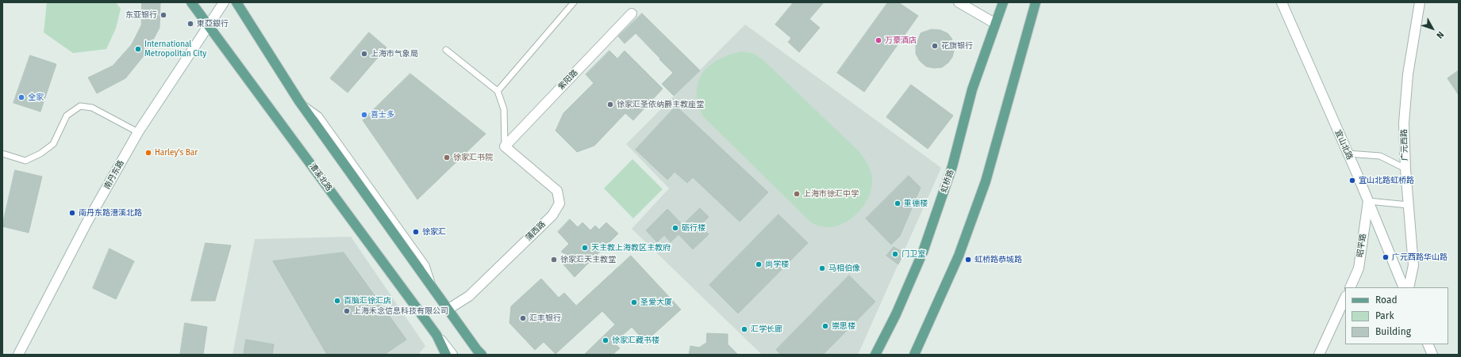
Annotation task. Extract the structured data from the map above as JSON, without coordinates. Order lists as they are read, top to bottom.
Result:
{
  "streets": {
    "main road": ["漕溪北路", "虹桥路"],
    "street": [
      "紫阳路",
      "宜山北路",
      "广元西路",
      "南丹东路",
      "蒲西路",
      "昭平路"
    ]
  },
  "crossings": [
    ["紫阳路", "蒲西路"],
    ["宜山北路", "昭平路"],
    ["南丹东路", "漕溪北路"]
  ],
  "places": [
    "东亚银行",
    "東亞銀行",
    "万豪酒店",
    "花旗银行",
    "International Metropolitan City",
    "上海市气象局",
    "全家",
    "徐家汇圣依纳爵主教座堂",
    "喜士多",
    "Harley's Bar",
    "徐家汇书院",
    "宜山北路虹桥路",
    "上海市徐汇中学",
    "重德楼",
    "南丹东路漕溪北路",
    "砺行楼",
    "徐家汇",
    "天主教上海教区主教府",
    "门卫室",
    "广元西路华山路",
    "徐家汇天主教堂",
    "虹桥路恭城路",
    "尚学楼",
    "马相伯像",
    "百脑汇徐汇店",
    "圣爱大厦",
    "上海禾念信息科技有限公司",
    "汇丰银行",
    "崇思楼",
    "汇学长廊",
    "徐家汇藏书楼"
  ],
  "legend": ["Road", "Park", "Building"],
  "north": "bottom right"
}
